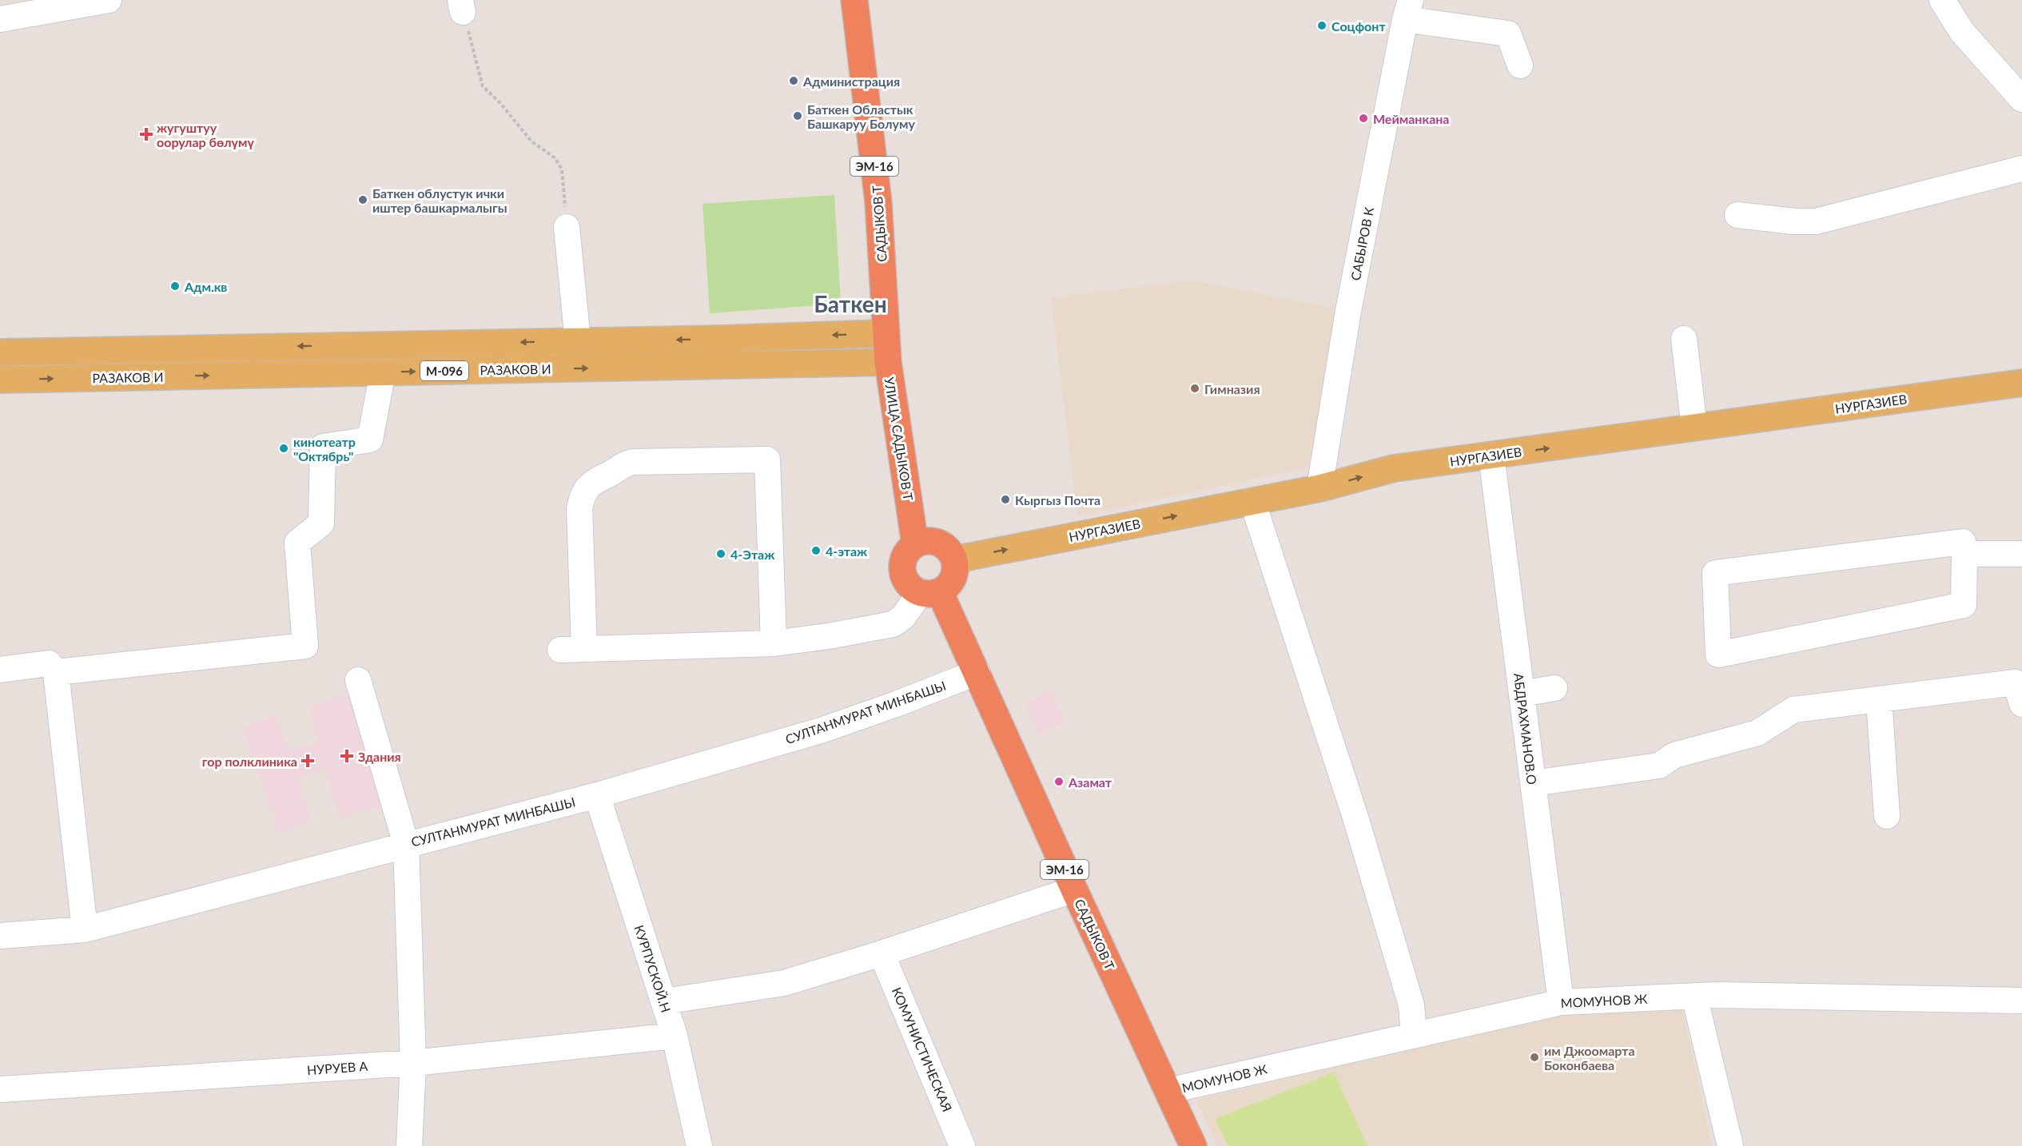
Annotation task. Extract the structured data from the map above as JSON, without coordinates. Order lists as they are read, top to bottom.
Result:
{
  "streets": {
    "highway": ["ЭМ-16", "САДЫКОВ Т", "УЛИЦА САДЫКОВ Т"],
    "main road": ["РАЗАКОВ И", "М-096", "НУРГАЗИЕВ"],
    "street": [
      "САБЫРОВ К",
      "СУЛТАНМУРАТ МИНБАШЫ",
      "АБДРАХМАНОВ.О",
      "КУРПУСКОЙ.Н",
      "МОМУНОВ Ж",
      "КОМУНИСТИЧЕСКАЯ",
      "НУРУЕВ А"
    ]
  },
  "crossings": [
    ["ЭМ-16", "САДЫКОВ Т"],
    ["ЭМ-16", "НУРГАЗИЕВ"],
    ["ЭМ-16", "УЛИЦА САДЫКОВ Т"],
    ["САДЫКОВ Т", "РАЗАКОВ И"],
    ["САДЫКОВ Т", "НУРГАЗИЕВ"],
    ["САДЫКОВ Т", "УЛИЦА САДЫКОВ Т"],
    ["САДЫКОВ Т", "СУЛТАНМУРАТ МИНБАШЫ"],
    ["САДЫКОВ Т", "МОМУНОВ Ж"],
    ["САБЫРОВ К", "НУРГАЗИЕВ"],
    ["РАЗАКОВ И", "УЛИЦА САДЫКОВ Т"],
    ["НУРГАЗИЕВ", "УЛИЦА САДЫКОВ Т"],
    ["НУРГАЗИЕВ", "АБДРАХМАНОВ.О"],
    ["СУЛТАНМУРАТ МИНБАШЫ", "КУРПУСКОЙ.Н"],
    ["АБДРАХМАНОВ.О", "МОМУНОВ Ж"],
    ["КУРПУСКОЙ.Н", "НУРУЕВ А"]
  ],
  "one_way": ["НУРГАЗИЕВ"],
  "districts": ["Баткен"],
  "places": {
    "other": [
      "Соцфонт",
      "Администрация",
      "Баткен Областык Башкаруу Болуму",
      "Мейманкана",
      "Баткен облустук ички иштер башкармалыгы",
      "Адм.кв",
      "Гимназия",
      "кинотеатр \"Октябрь\"",
      "Кыргыз Почта",
      "4-этаж",
      "4-Этаж",
      "Азамат",
      "им Джоомарта Боконбаева"
    ],
    "health": ["жугуштуу оорулар бөлүмү", "Здания", "гор полклиника"]
  }
}
